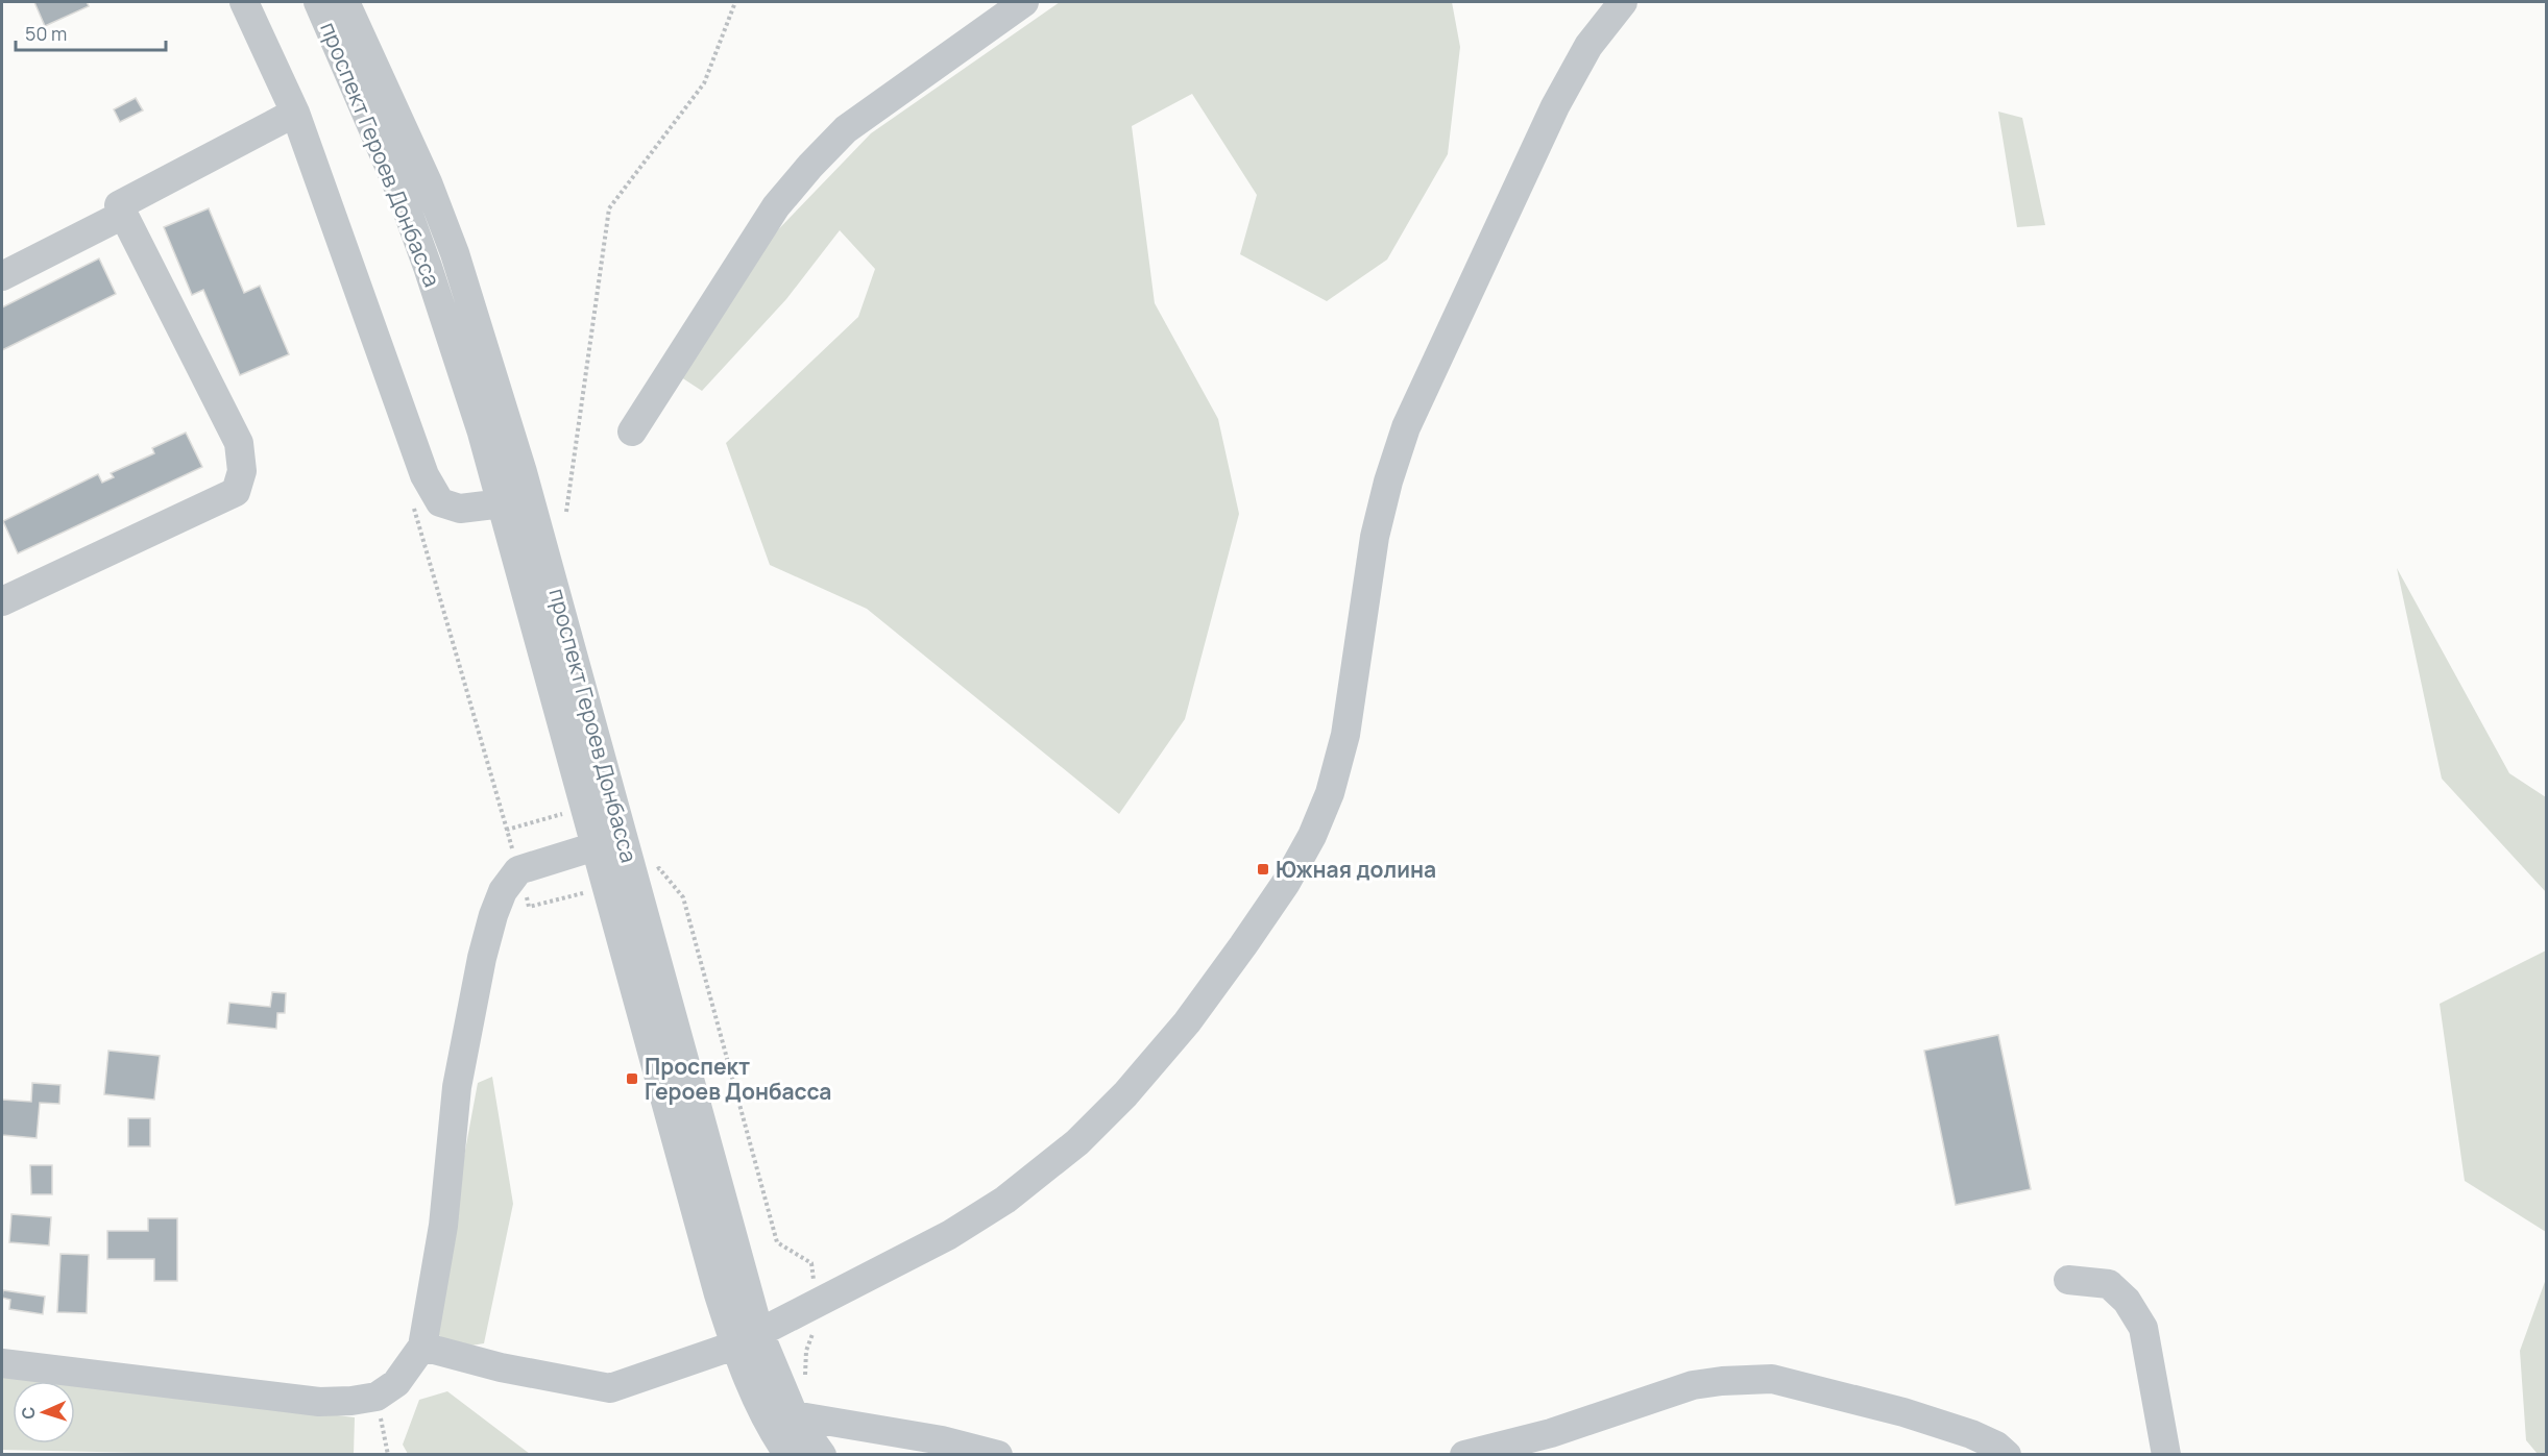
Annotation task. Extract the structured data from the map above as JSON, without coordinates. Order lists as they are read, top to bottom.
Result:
{
  "streets": {
    "street": ["проспект Героев Донбасса"]
  },
  "places": {
    "transit": ["Южная долина", "Проспект Героев Донбасса"]
  },
  "scale_bar": "50 m",
  "north": "left"
}
